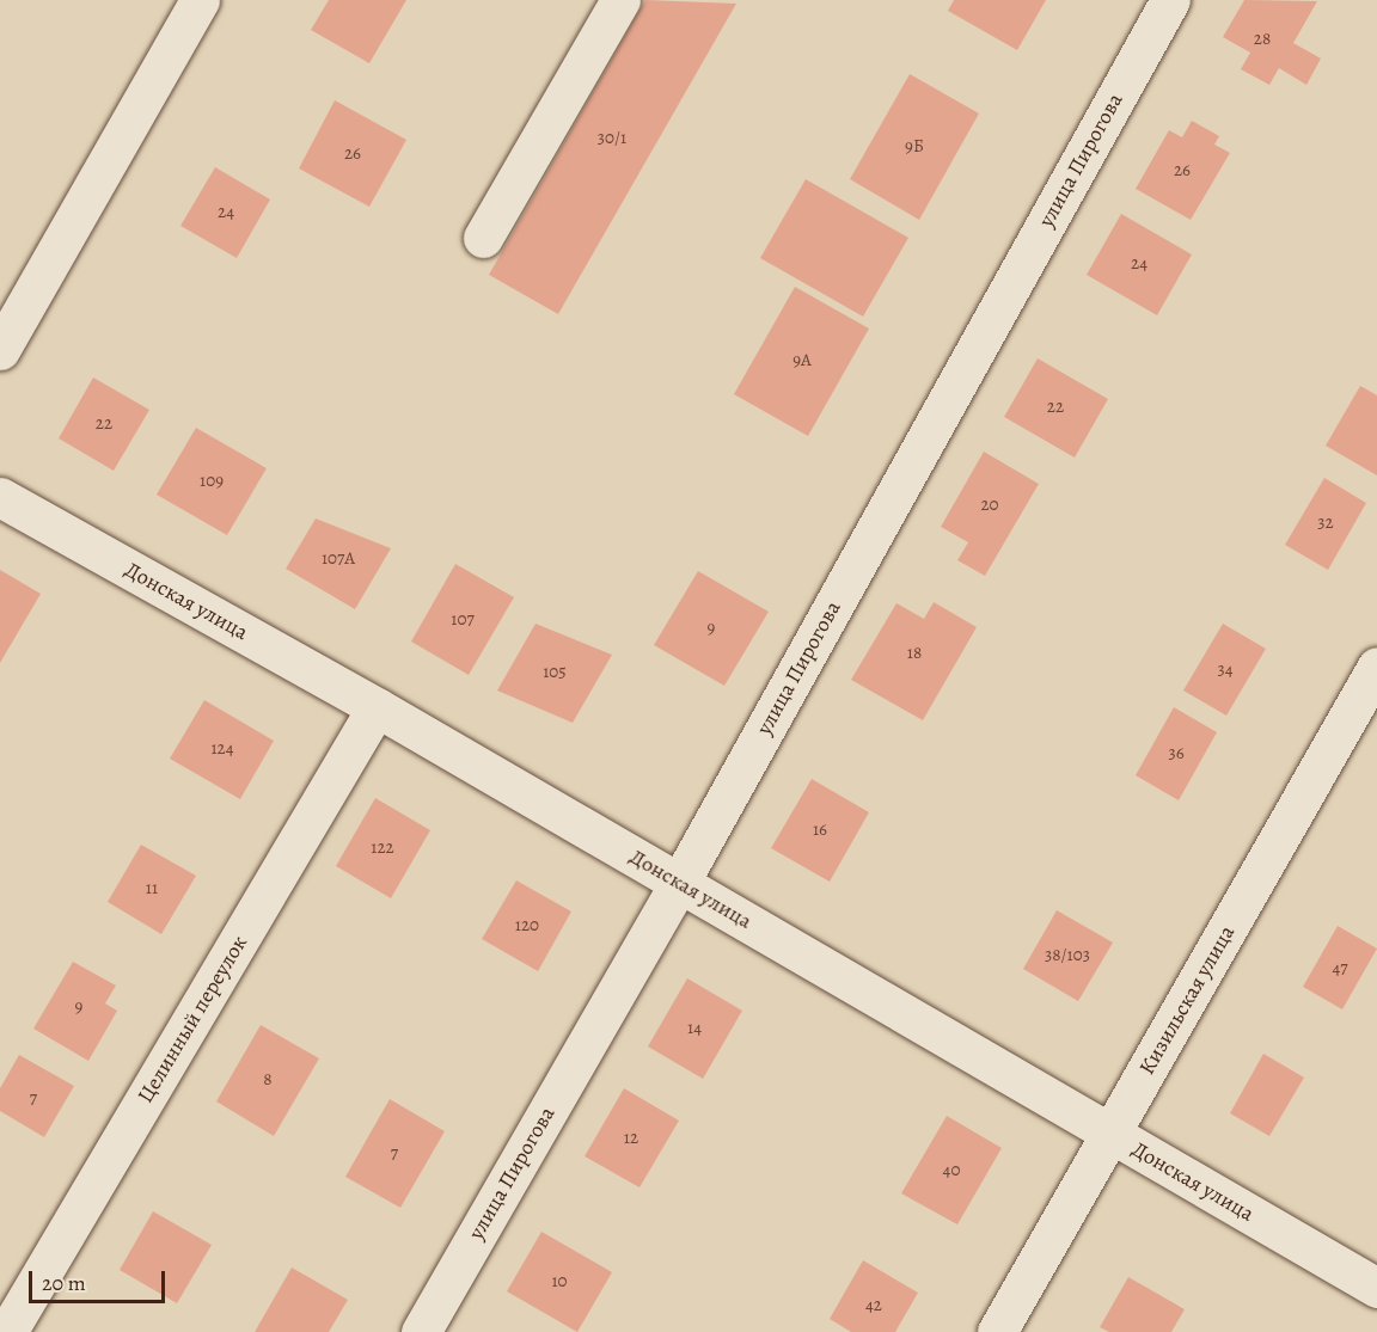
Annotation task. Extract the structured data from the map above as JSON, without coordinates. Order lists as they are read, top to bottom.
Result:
{
  "streets": {
    "street": [
      "улица Пирогова",
      "Донская улица",
      "Кизильская улица",
      "Целинный переулок"
    ]
  },
  "crossings": [
    ["улица Пирогова", "Донская улица"],
    ["Донская улица", "Кизильская улица"],
    ["Донская улица", "Целинный переулок"]
  ],
  "house_numbers": [
    "28",
    "30/1",
    "9Б",
    "26",
    "26",
    "24",
    "24",
    "9А",
    "22",
    "22",
    "109",
    "20",
    "32",
    "107А",
    "107",
    "9",
    "18",
    "34",
    "105",
    "124",
    "36",
    "16",
    "122",
    "11",
    "120",
    "38/103",
    "47",
    "9",
    "14",
    "8",
    "7",
    "12",
    "7",
    "40",
    "10",
    "42"
  ],
  "scale_bar": "20 m"
}
